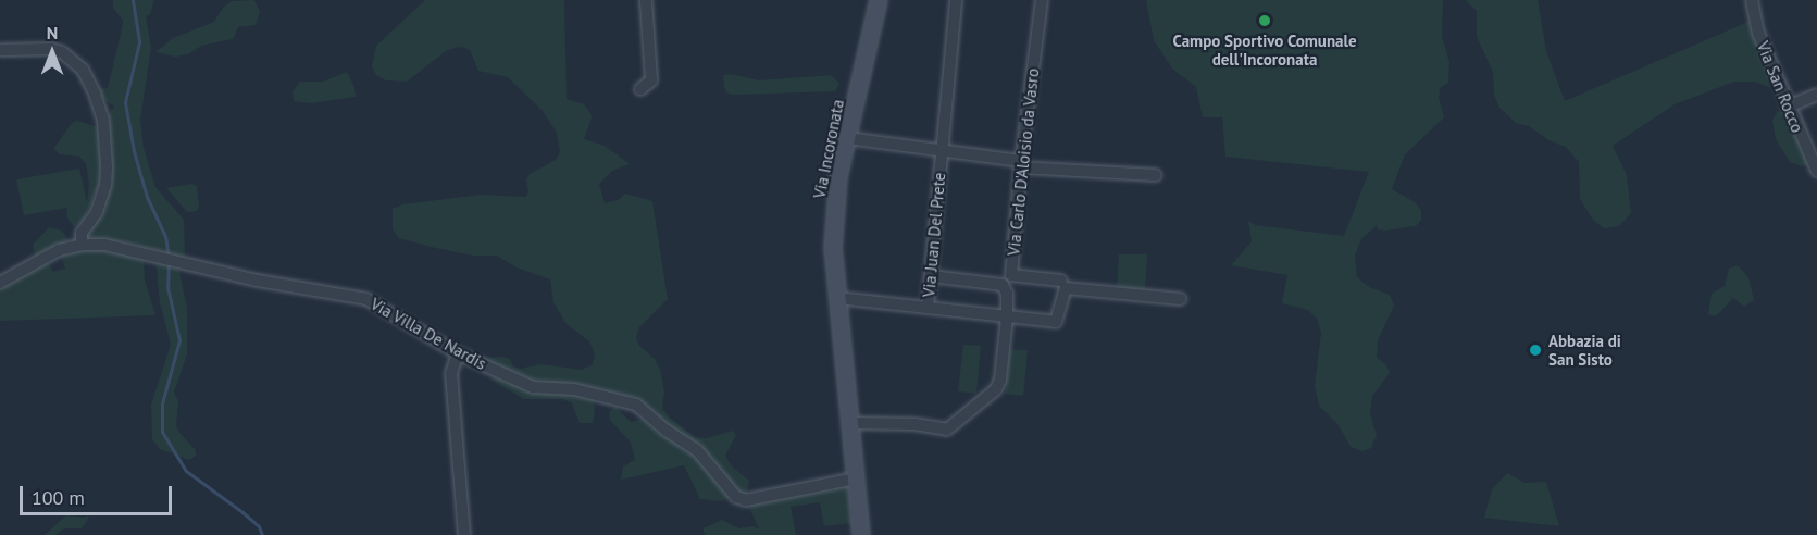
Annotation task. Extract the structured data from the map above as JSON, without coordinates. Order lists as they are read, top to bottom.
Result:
{
  "streets": {
    "main road": ["Via Incoronata"],
    "street": [
      "Via San Rocco",
      "Via Carlo D'Aloisio da Vasro",
      "Via Juan Del Prete",
      "Via Villa De Nardis"
    ]
  },
  "crossings": [
    ["Via Incoronata", "Via Villa De Nardis"]
  ],
  "places": ["Campo Sportivo Comunale dell'Incoronata", "Abbazia di San Sisto"],
  "scale_bar": "100 m",
  "north": "top"
}
